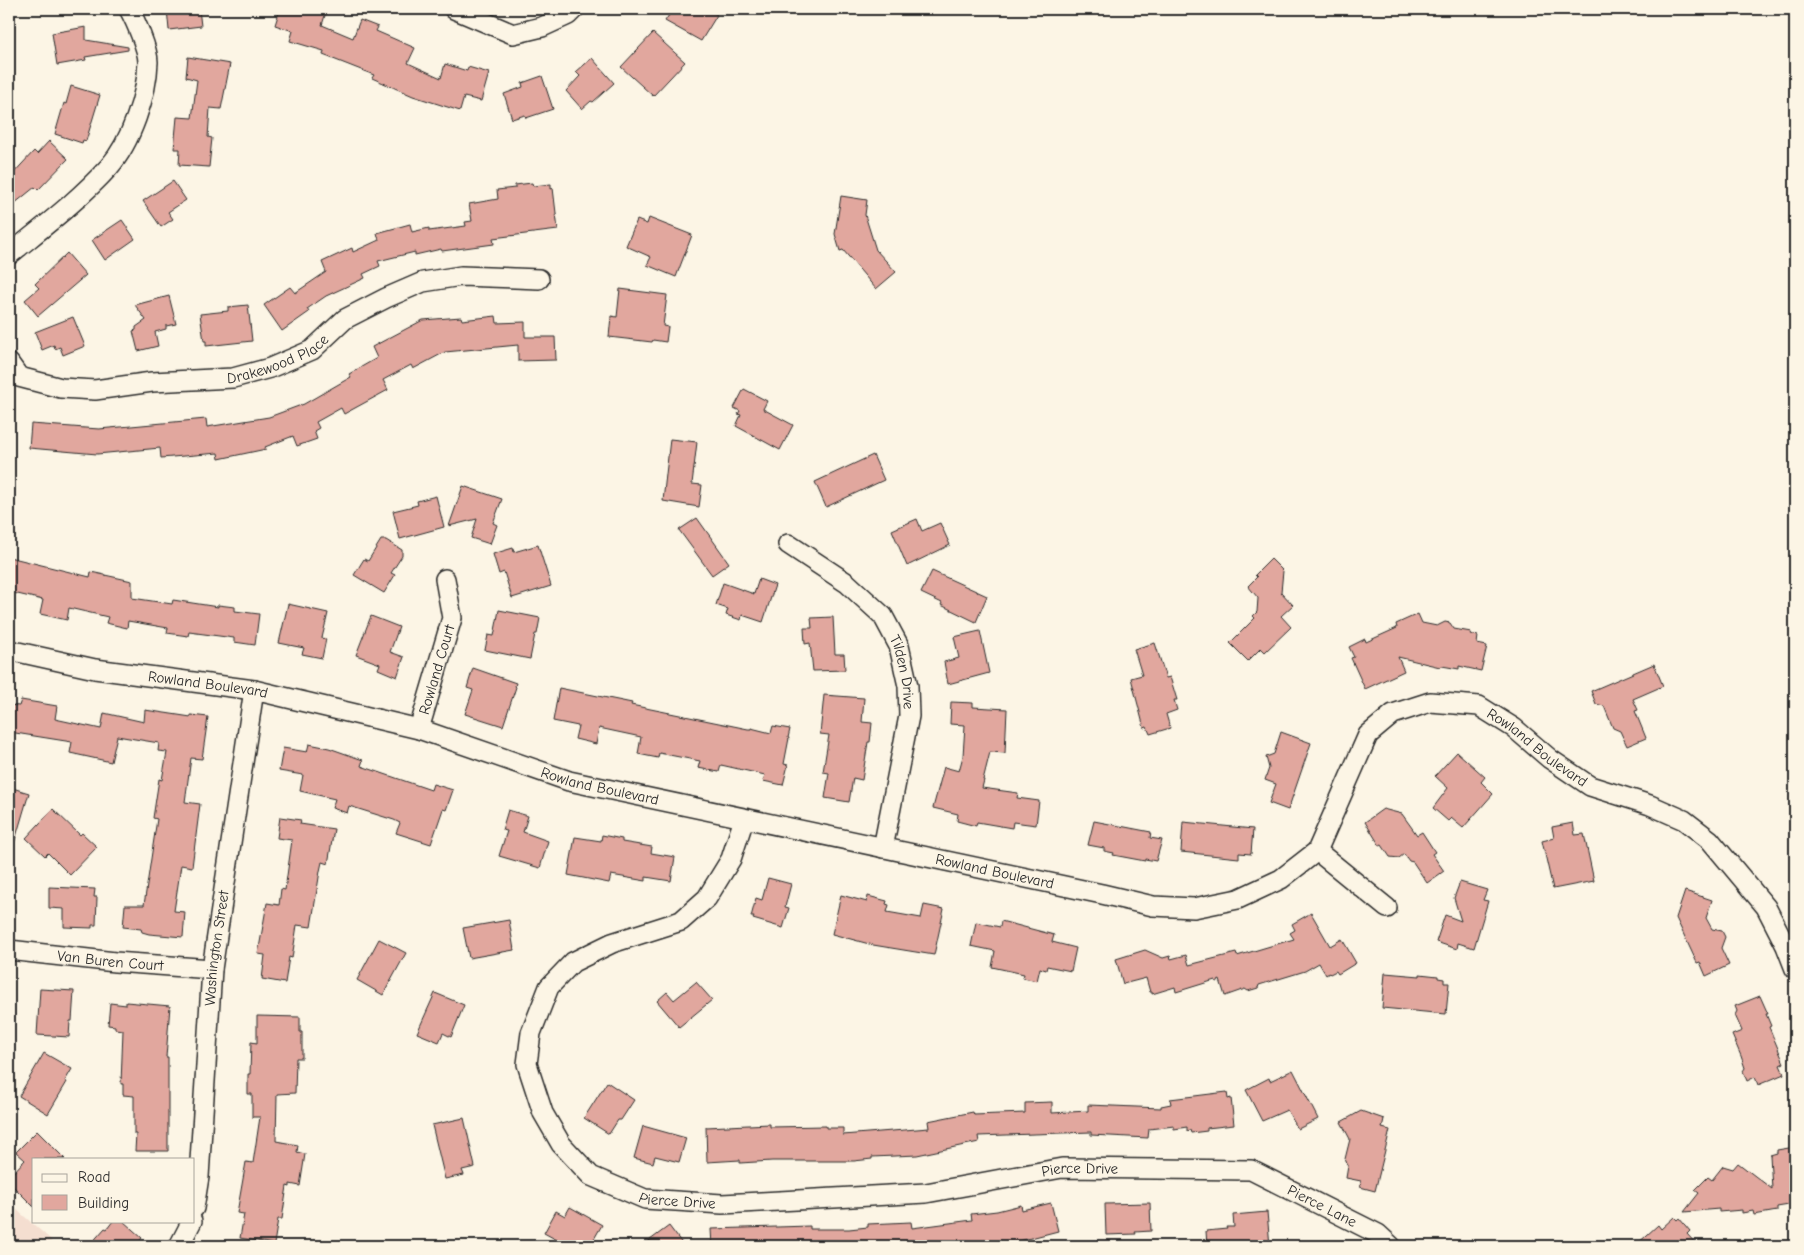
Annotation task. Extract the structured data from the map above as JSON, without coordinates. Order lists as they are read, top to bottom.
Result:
{
  "streets": {
    "street": [
      "Drakewood Place",
      "Rowland Court",
      "Tilden Drive",
      "Rowland Boulevard",
      "Washington Street",
      "Van Buren Court",
      "Pierce Drive",
      "Pierce Lane"
    ]
  },
  "crossings": [
    ["Rowland Court", "Rowland Boulevard"],
    ["Tilden Drive", "Rowland Boulevard"],
    ["Rowland Boulevard", "Washington Street"],
    ["Rowland Boulevard", "Pierce Drive"],
    ["Washington Street", "Van Buren Court"],
    ["Pierce Drive", "Pierce Lane"]
  ],
  "legend": ["Road", "Building"]
}
